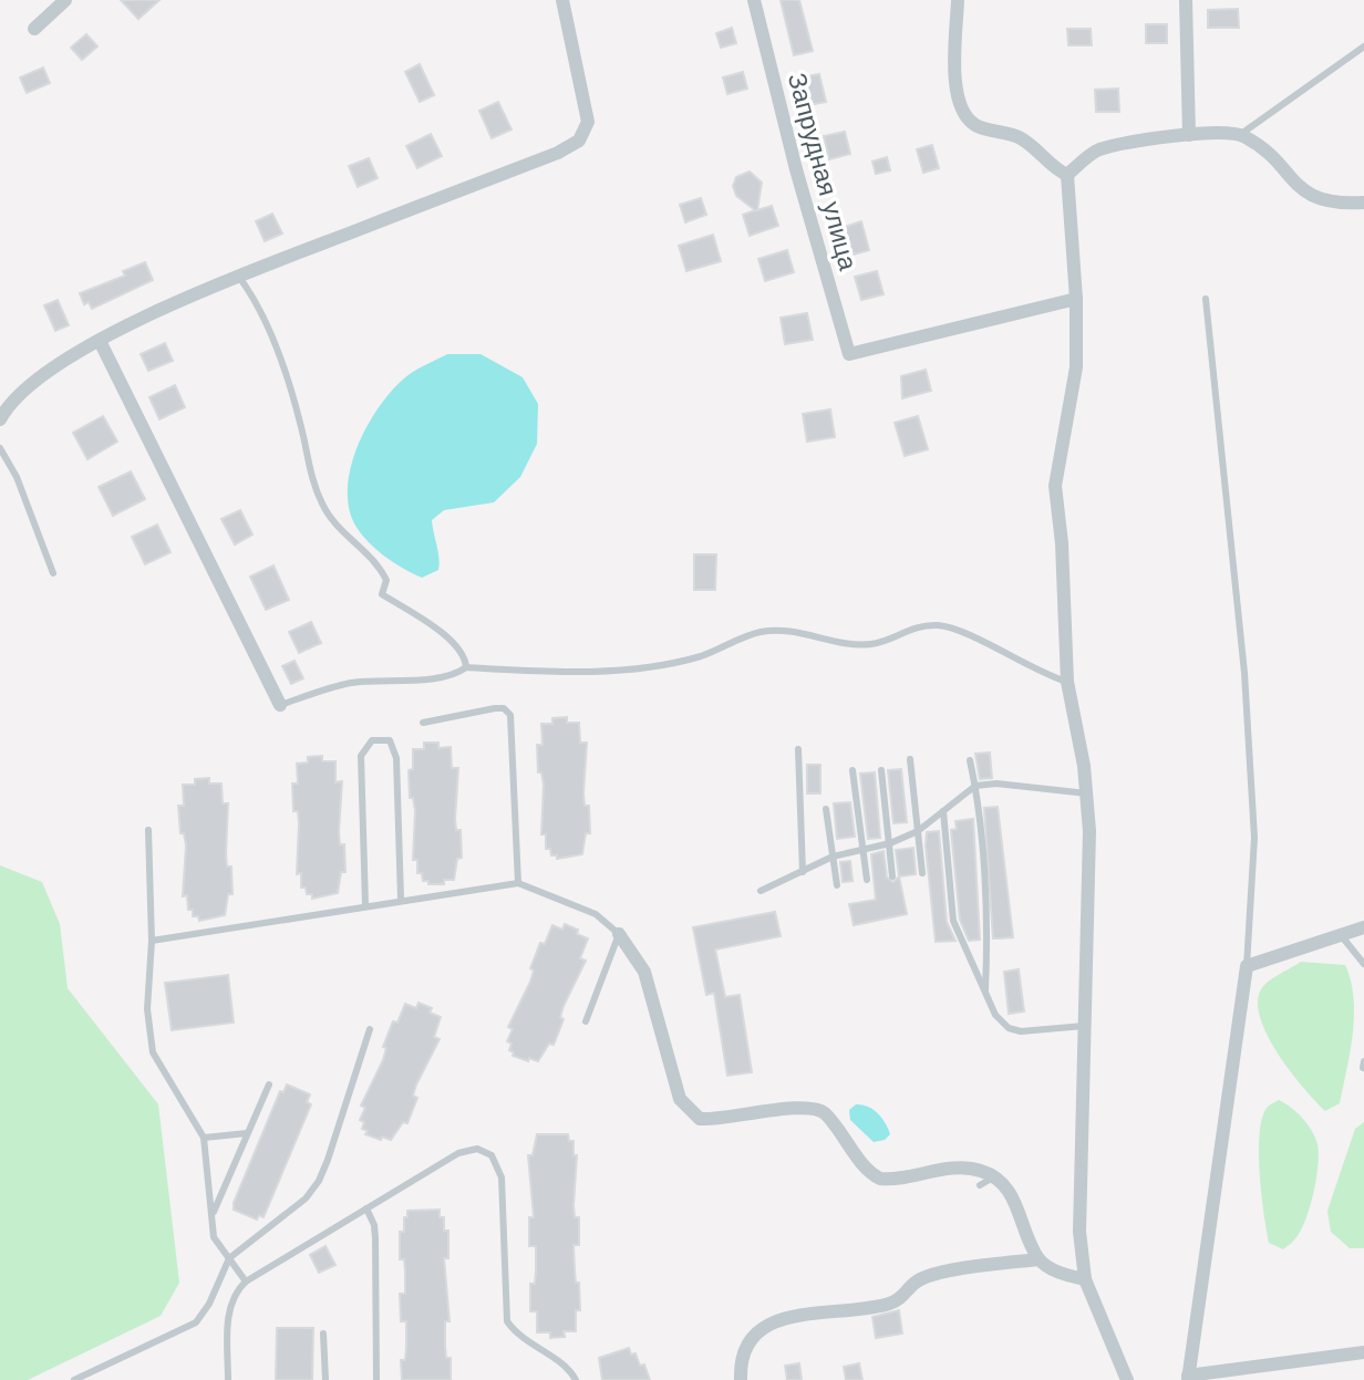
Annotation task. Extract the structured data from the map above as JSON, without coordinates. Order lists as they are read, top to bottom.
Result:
{
  "streets": {
    "street": ["Запрудная улица"]
  }
}
